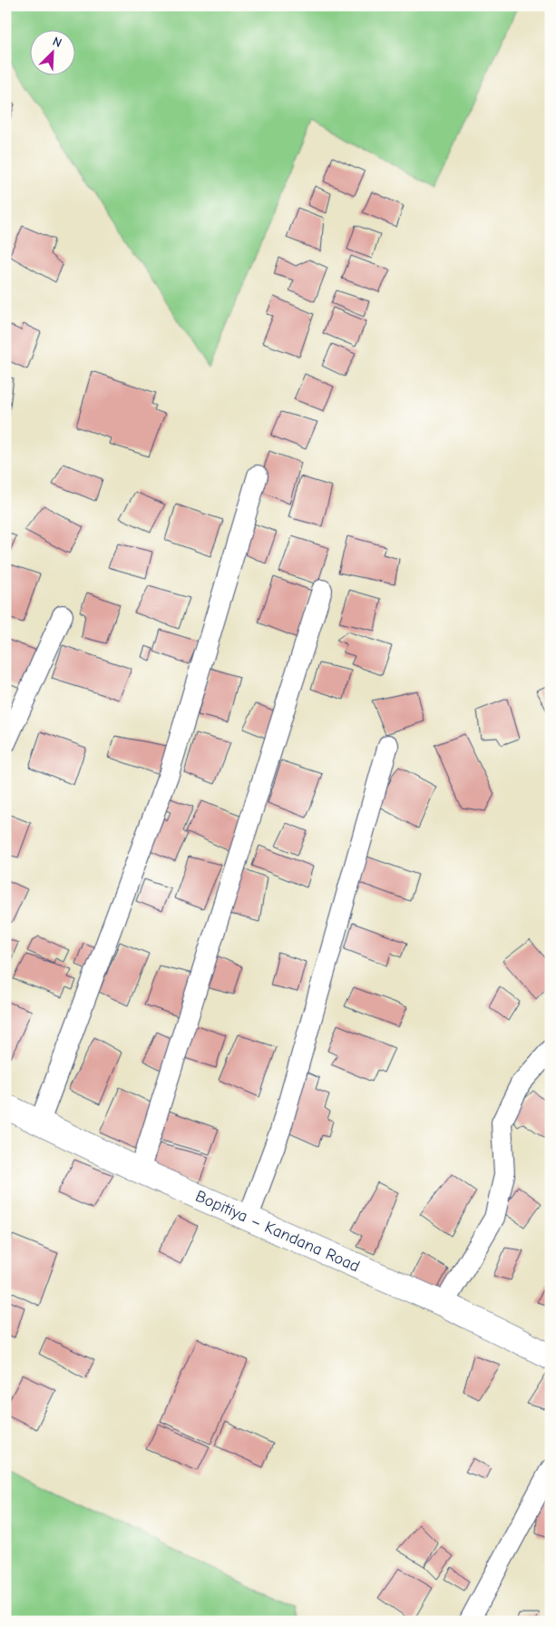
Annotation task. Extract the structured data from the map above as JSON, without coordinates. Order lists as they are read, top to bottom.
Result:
{
  "streets": {
    "street": ["Bopitiya – Kandana Road"]
  },
  "north": "top right"
}
